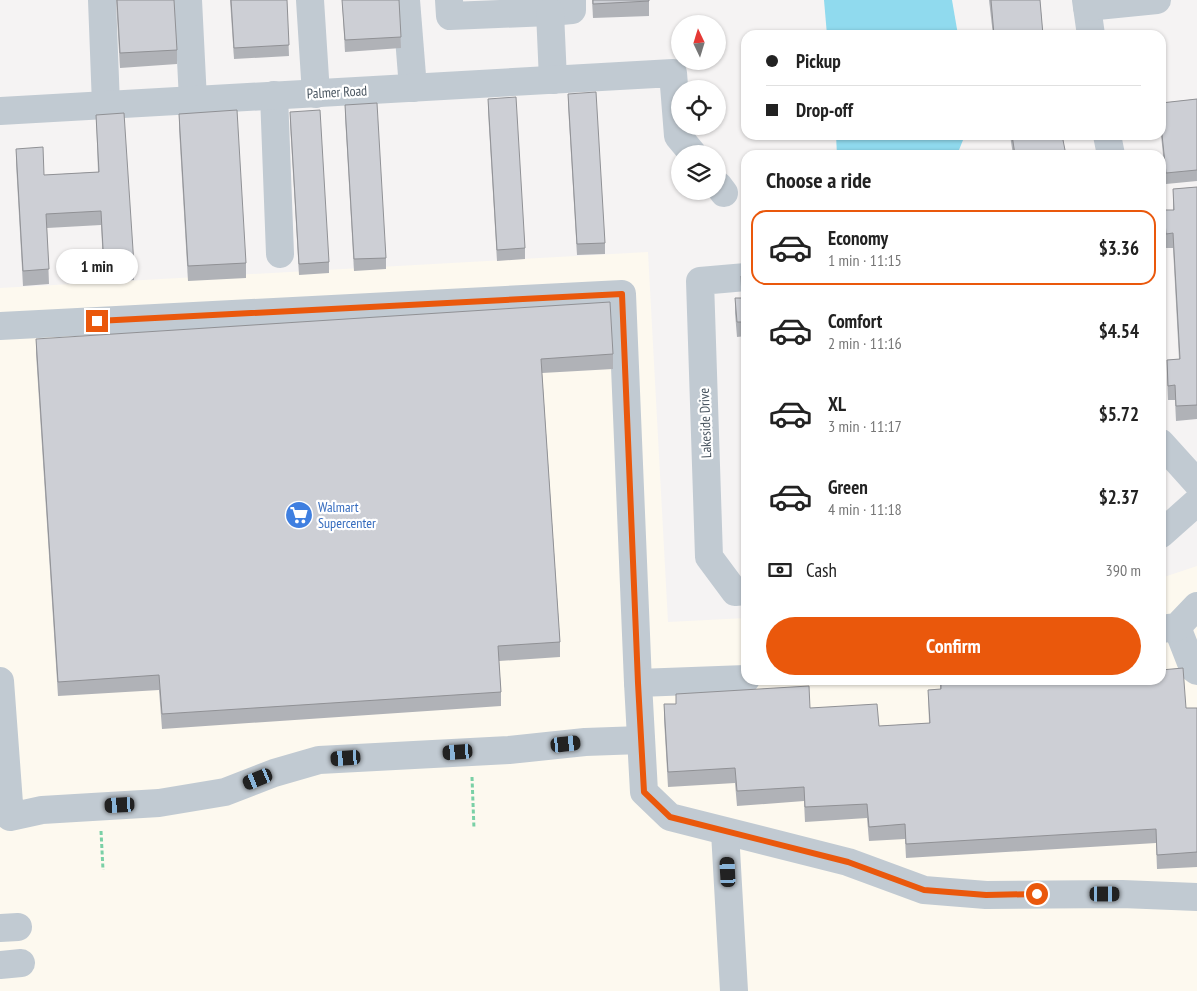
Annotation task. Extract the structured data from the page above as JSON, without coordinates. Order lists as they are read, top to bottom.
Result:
{
  "streets": {
    "street": ["Palmer Road", "Lakeside Drive"]
  },
  "places": {
    "supermarket": ["Walmart Supercenter"]
  },
  "north": "top",
  "page": {
    "banner": ["Pickup", "Drop-off"],
    "heading": "Choose a ride",
    "list": [
      {
        "name": "Economy",
        "note": "1 min · 11:15",
        "value": "$3.36"
      },
      {
        "name": "Comfort",
        "note": "2 min · 11:16",
        "value": "$4.54"
      },
      {
        "name": "XL",
        "note": "3 min · 11:17",
        "value": "$5.72"
      },
      {
        "name": "Green",
        "note": "4 min · 11:18",
        "value": "$2.37"
      }
    ],
    "bubble": "1 min",
    "pay": ["Cash", "390 m"],
    "buttons": "Confirm"
  }
}
